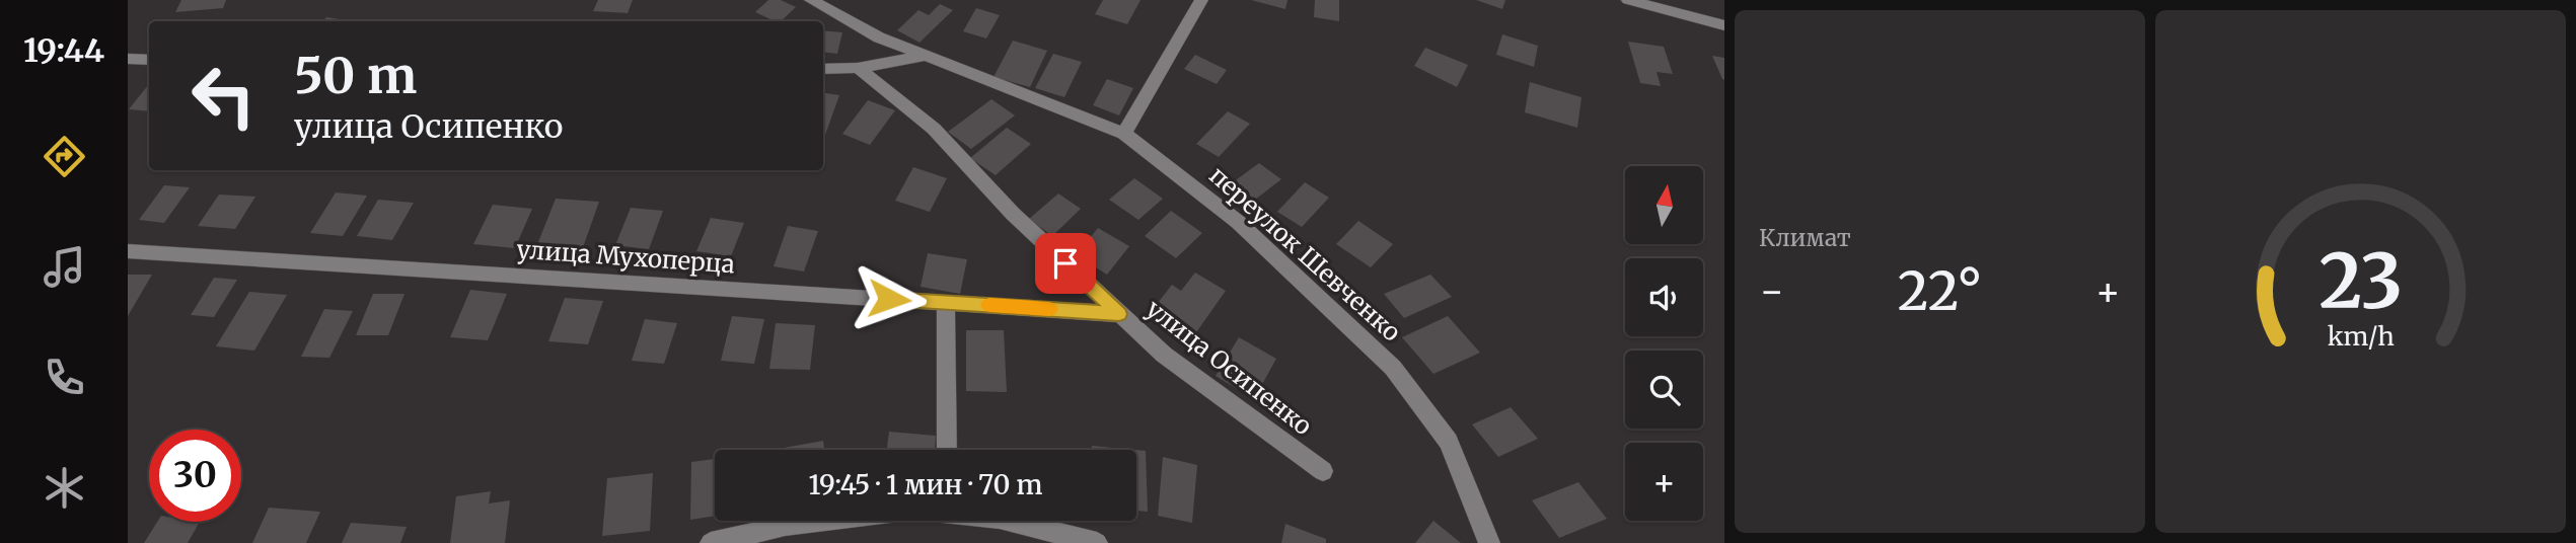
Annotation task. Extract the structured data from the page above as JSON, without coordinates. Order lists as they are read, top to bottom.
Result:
{
  "streets": {
    "street": ["переулок Шевченко", "улица Мухоперца", "улица Осипенко"]
  },
  "crossings": [
    ["улица Мухоперца", "улица Осипенко"]
  ],
  "north": "top",
  "page": {
    "tabs": "19:44",
    "tile": "Климат",
    "turn": ["50 m", "улица Осипенко"],
    "map_buttons": "+",
    "heat": ["−", "22°", "+"],
    "limit": "30",
    "trip": "19:45 · 1 мин · 70 m",
    "gauge": ["23", "km/h"]
  }
}
